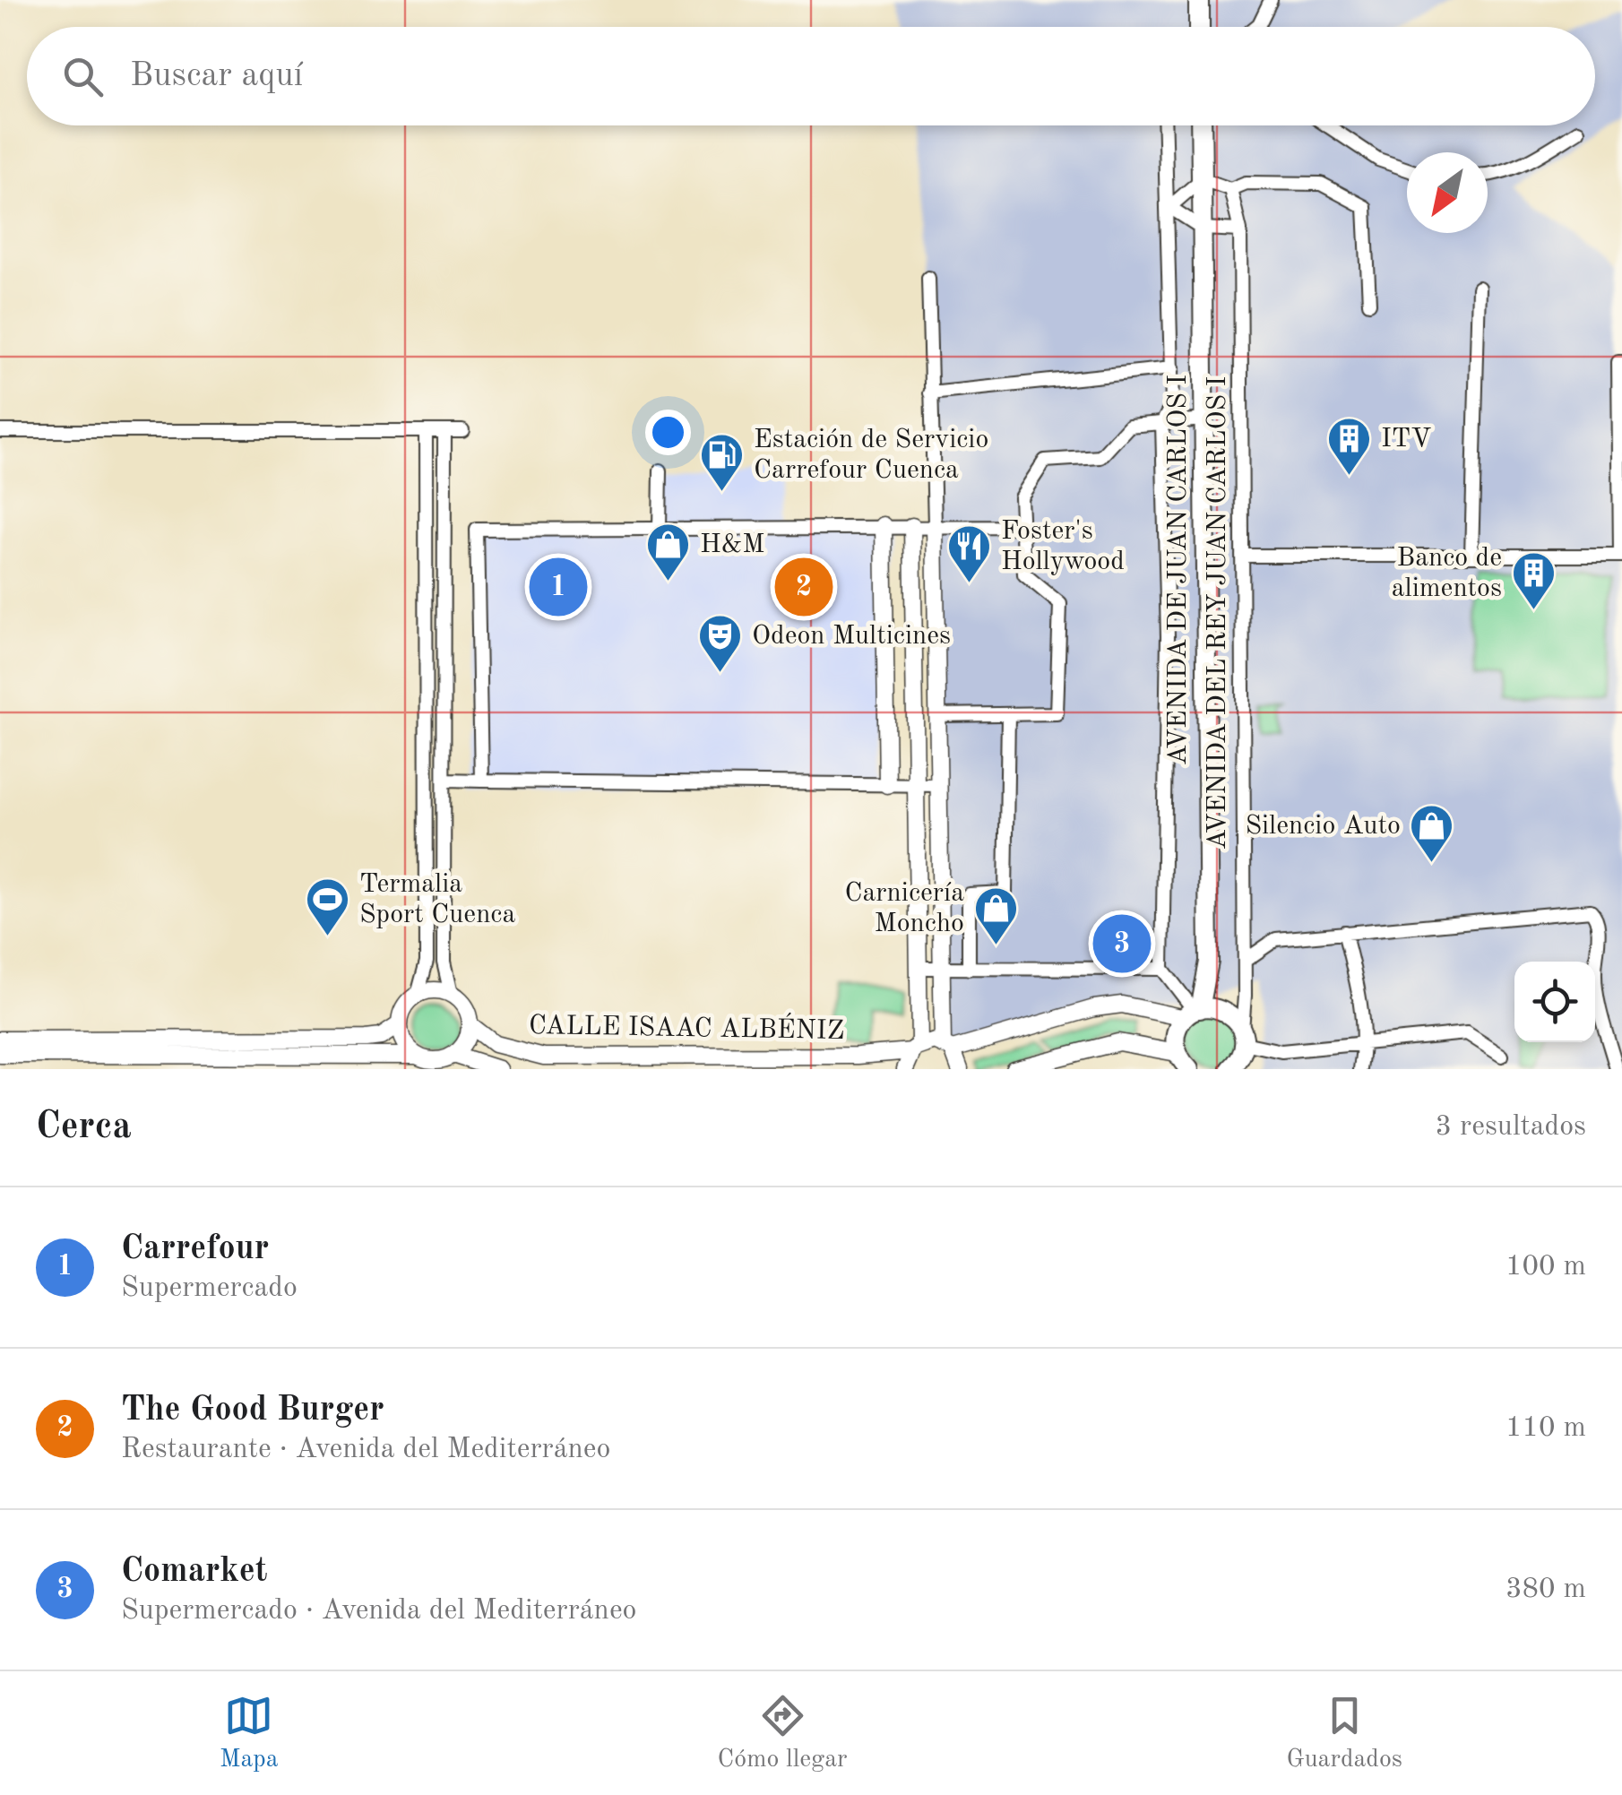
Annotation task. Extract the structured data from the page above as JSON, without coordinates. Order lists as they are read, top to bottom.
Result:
{
  "streets": {
    "main road": ["AVENIDA DE JUAN CARLOS I"],
    "street": ["AVENIDA DEL REY JUAN CARLOS I", "CALLE ISAAC ALBÉNIZ"]
  },
  "crossings": [
    ["AVENIDA DE JUAN CARLOS I", "CALLE ISAAC ALBÉNIZ"]
  ],
  "places": {
    "building": ["ITV", "Banco de alimentos"],
    "fuel station": ["Estación de Servicio Carrefour Cuenca"],
    "shop": ["H&M", "Silencio Auto", "Carnicería Moncho"],
    "restaurant": ["Foster's Hollywood"],
    "theatre": ["Odeon Multicines"],
    "sports": ["Termalia Sport Cuenca"]
  },
  "north": "bottom left",
  "page": {
    "search": "Buscar aquí",
    "pins": ["1", "2", "3"],
    "heading": ["Cerca", "3 resultados"],
    "list": [
      {
        "mark": "1",
        "name": "Carrefour",
        "note": "Supermercado",
        "value": "100 m"
      },
      {
        "mark": "2",
        "name": "The Good Burger",
        "note": "Restaurante · Avenida del Mediterráneo",
        "value": "110 m"
      },
      {
        "mark": "3",
        "name": "Comarket",
        "note": "Supermercado · Avenida del Mediterráneo",
        "value": "380 m"
      }
    ],
    "nav": ["Mapa", "Cómo llegar", "Guardados"]
  }
}
